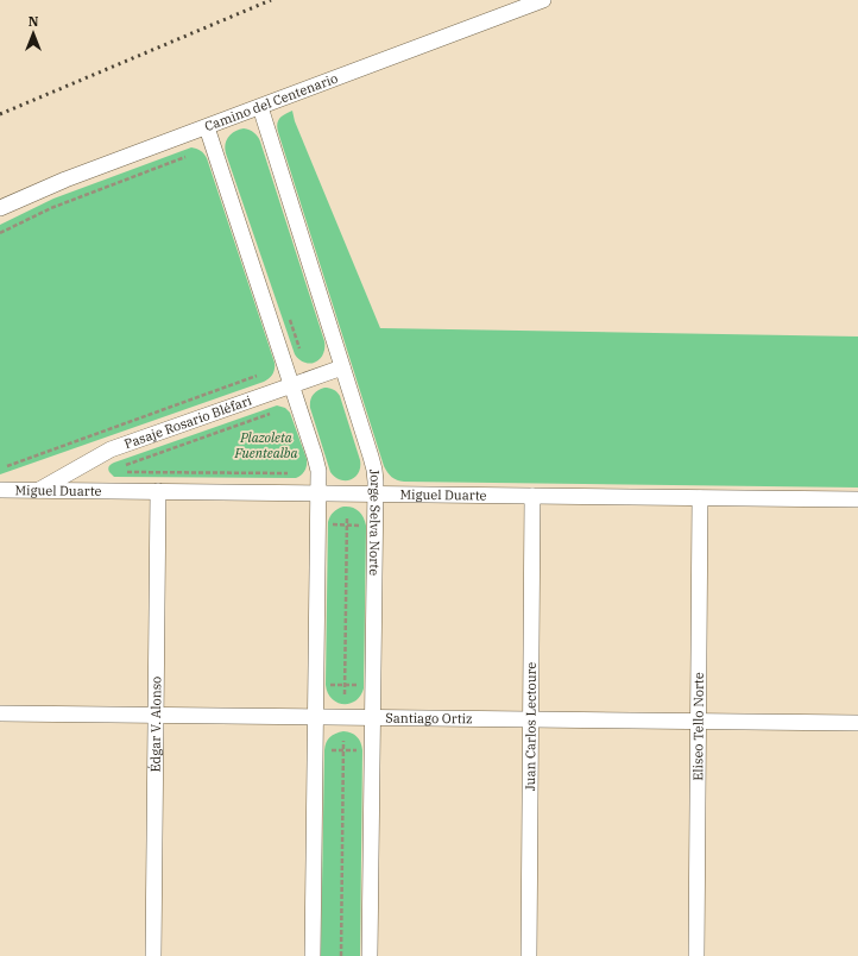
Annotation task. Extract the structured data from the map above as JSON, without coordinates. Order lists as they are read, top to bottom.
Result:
{
  "streets": {
    "street": [
      "Camino del Centenario",
      "Pasaje Rosario Bléfari",
      "Miguel Duarte",
      "Jorge Selva Norte",
      "Santiago Ortiz",
      "Édgar V. Alonso",
      "Juan Carlos Lectoure",
      "Eliseo Tello Norte"
    ]
  },
  "crossings": [
    ["Camino del Centenario", "Jorge Selva Norte"],
    ["Pasaje Rosario Bléfari", "Miguel Duarte"],
    ["Pasaje Rosario Bléfari", "Jorge Selva Norte"],
    ["Miguel Duarte", "Jorge Selva Norte"],
    ["Miguel Duarte", "Édgar V. Alonso"],
    ["Miguel Duarte", "Juan Carlos Lectoure"],
    ["Miguel Duarte", "Eliseo Tello Norte"],
    ["Jorge Selva Norte", "Santiago Ortiz"],
    ["Santiago Ortiz", "Édgar V. Alonso"],
    ["Santiago Ortiz", "Juan Carlos Lectoure"],
    ["Santiago Ortiz", "Eliseo Tello Norte"]
  ],
  "parks": ["Plazoleta Fuentealba"],
  "north": "top"
}
